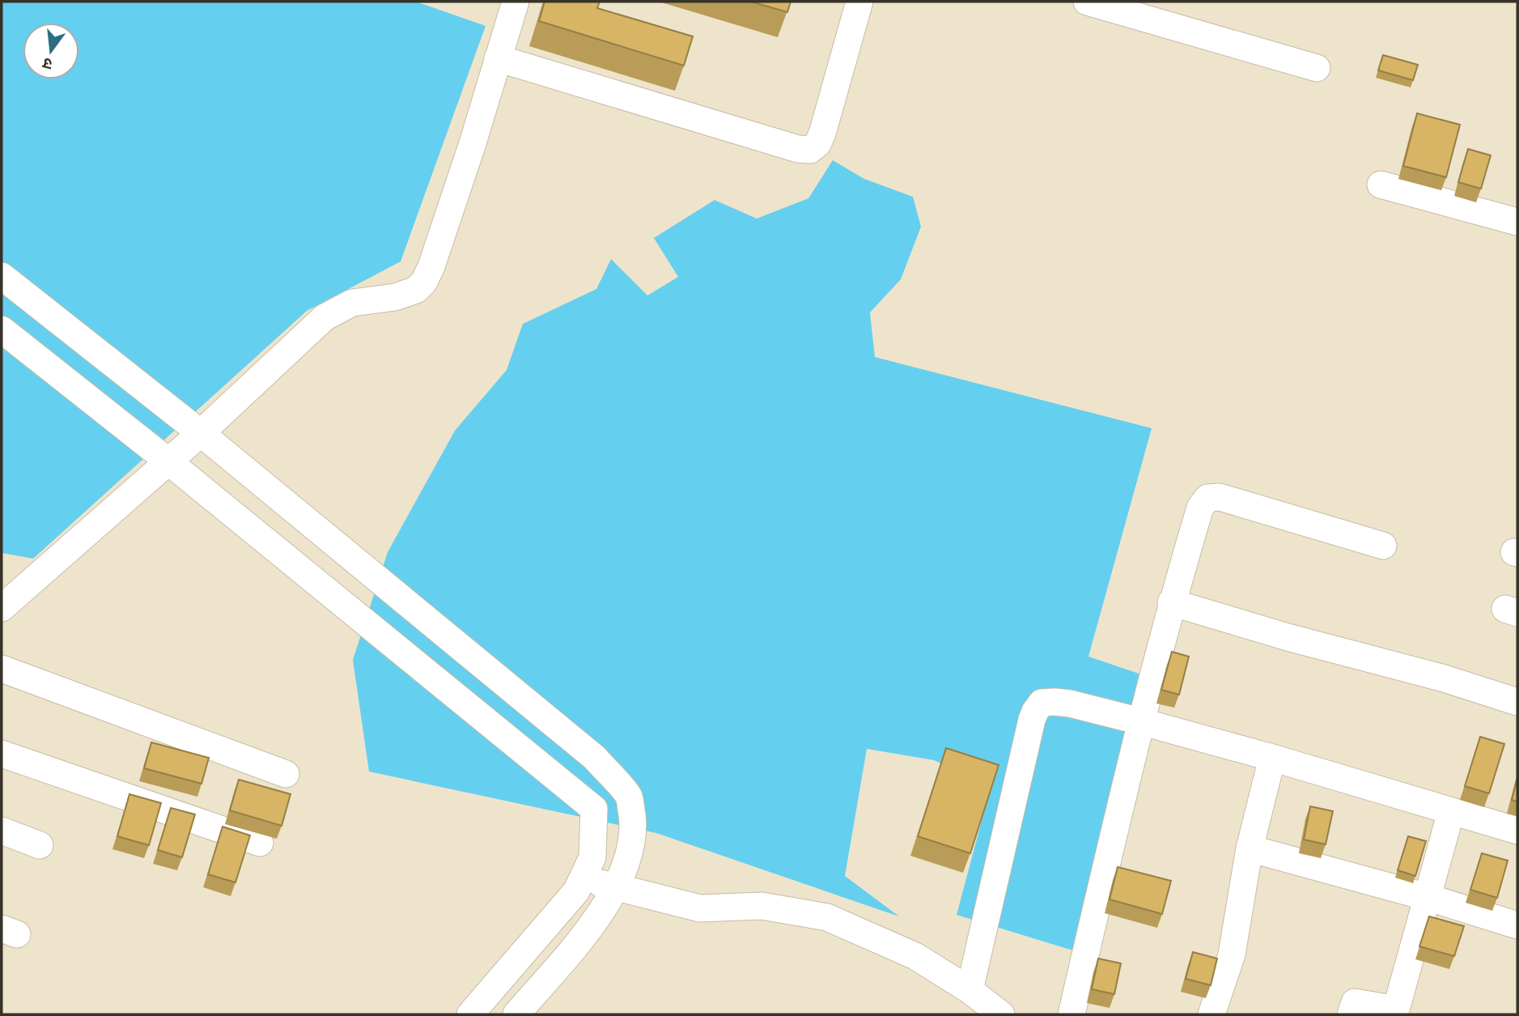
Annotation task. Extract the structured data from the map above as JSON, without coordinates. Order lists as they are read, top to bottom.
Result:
{
  "north": "bottom"
}
